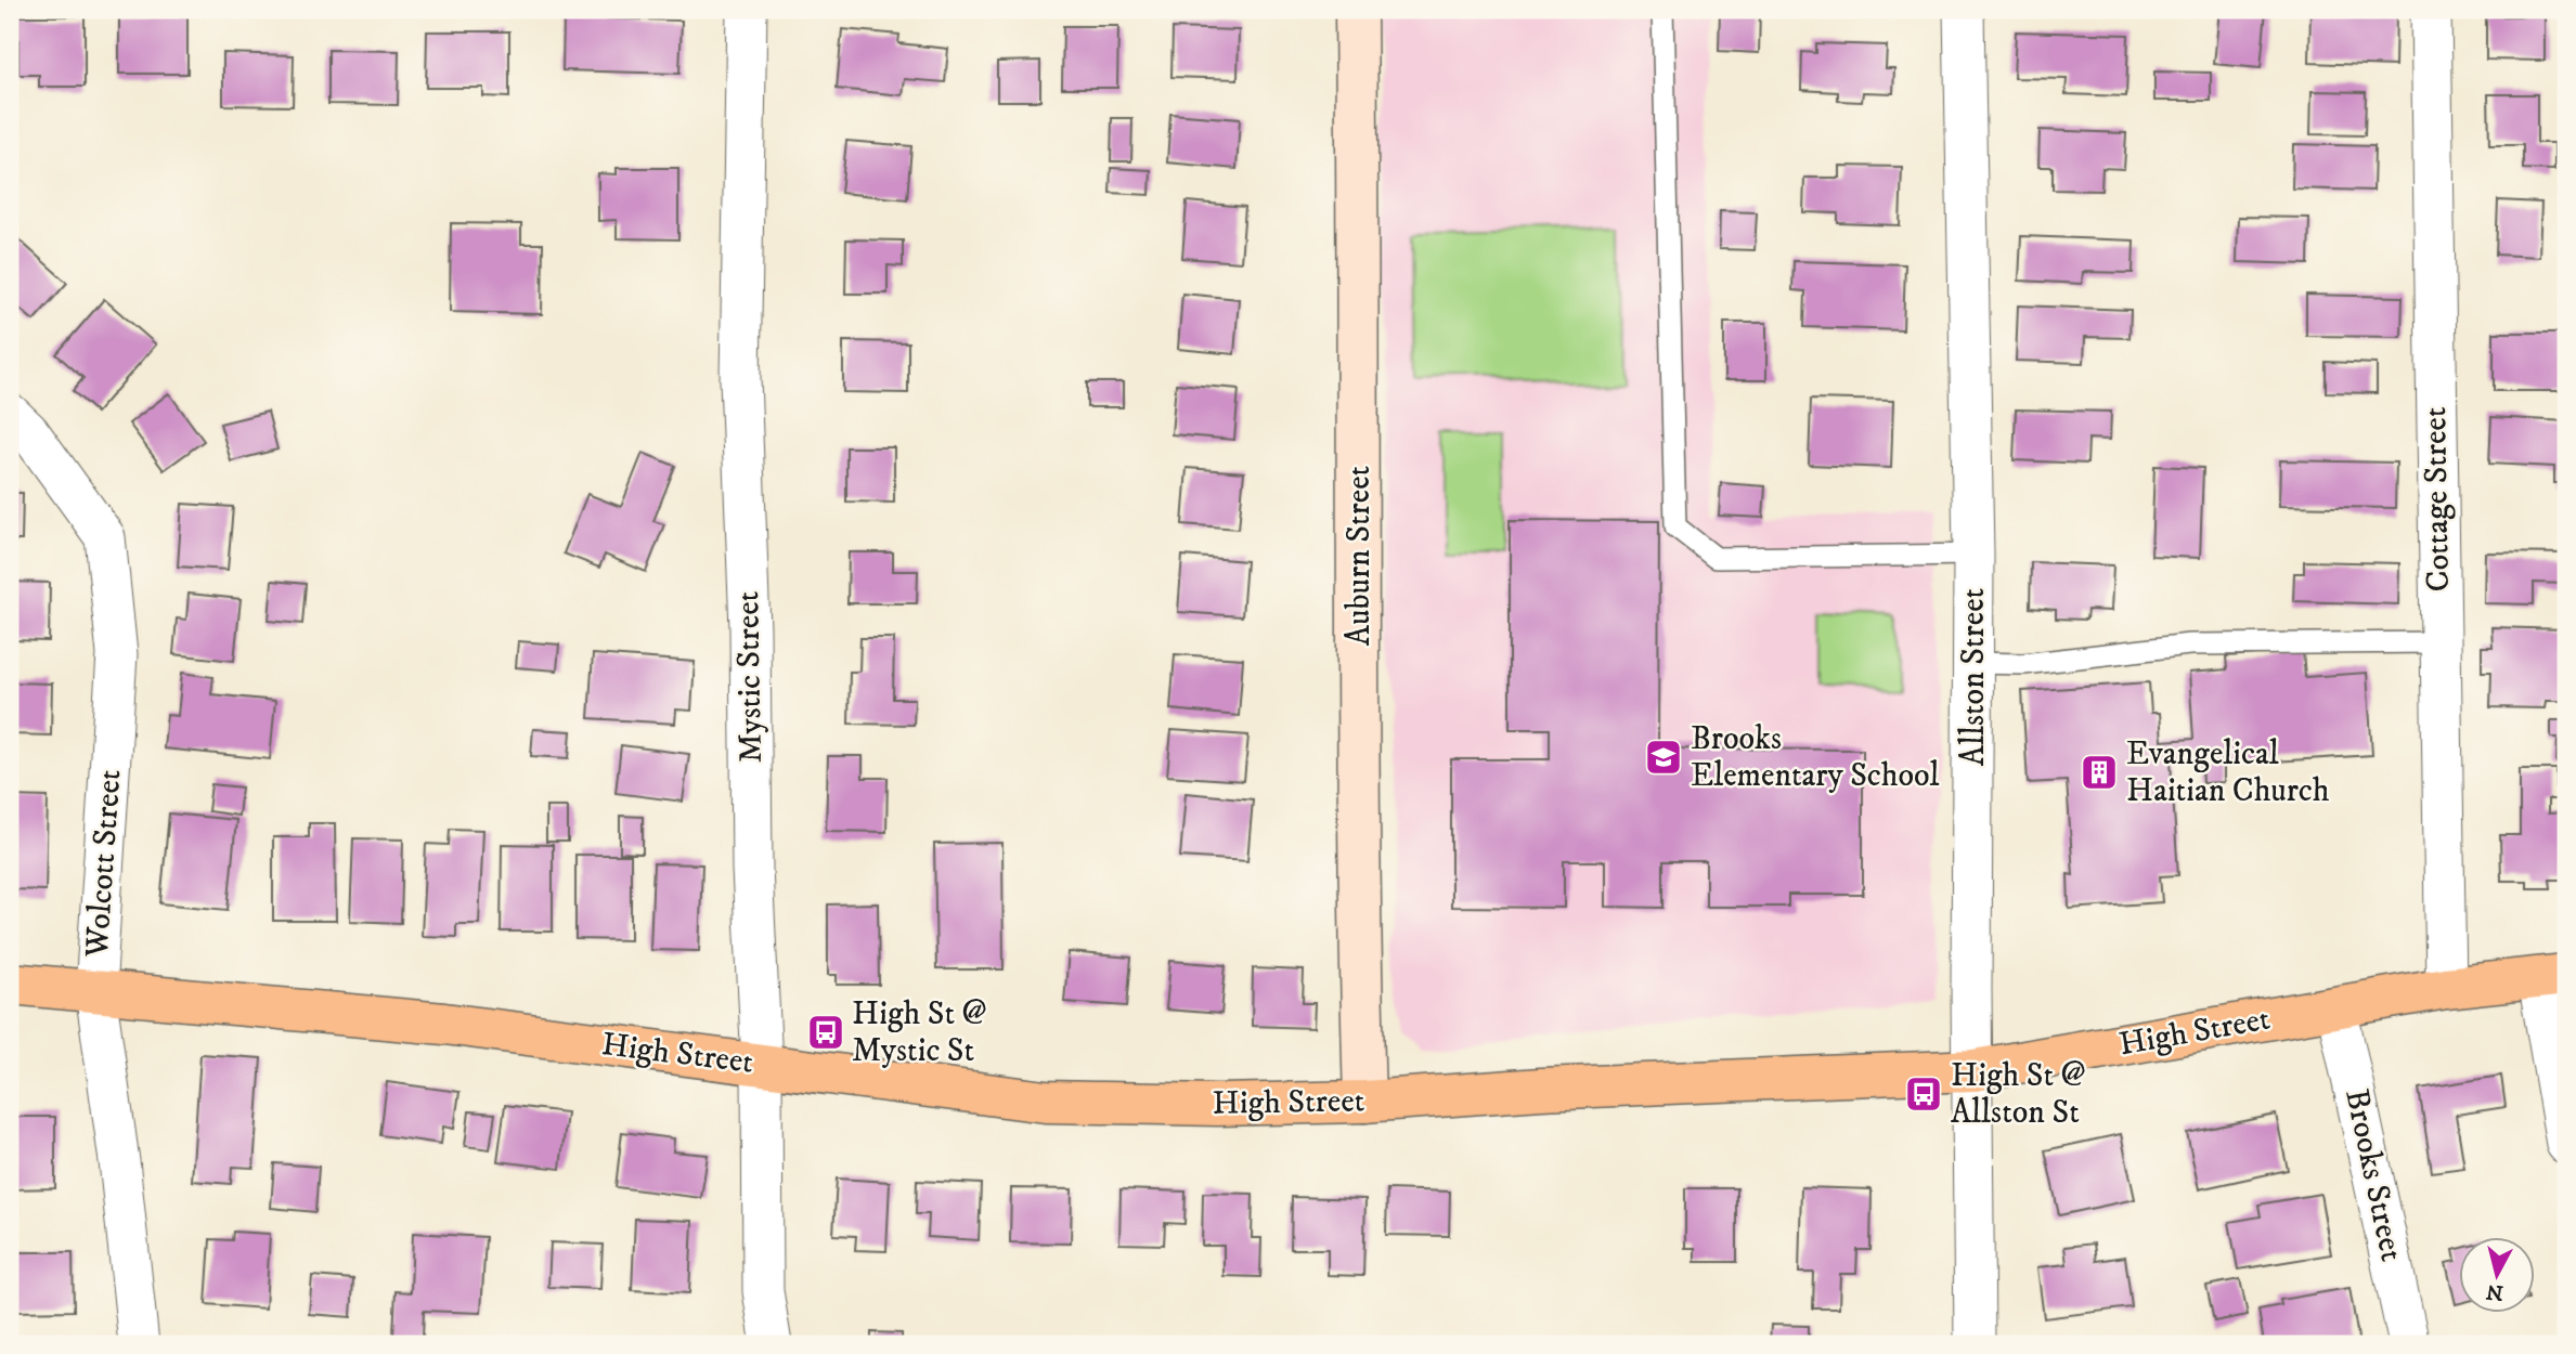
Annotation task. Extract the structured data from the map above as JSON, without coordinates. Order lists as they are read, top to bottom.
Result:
{
  "streets": {
    "main road": ["High Street"],
    "street": [
      "Cottage Street",
      "Auburn Street",
      "Mystic Street",
      "Allston Street",
      "Wolcott Street",
      "Brooks Street"
    ]
  },
  "crossings": [
    ["Cottage Street", "High Street"],
    ["Auburn Street", "High Street"],
    ["Mystic Street", "High Street"],
    ["Allston Street", "High Street"],
    ["Wolcott Street", "High Street"],
    ["High Street", "Brooks Street"]
  ],
  "places": {
    "school or university": ["Brooks Elementary School"],
    "building": ["Evangelical Haitian Church"],
    "bus stop": ["High St @ Mystic St", "High St @ Allston St"]
  },
  "north": "bottom"
}
